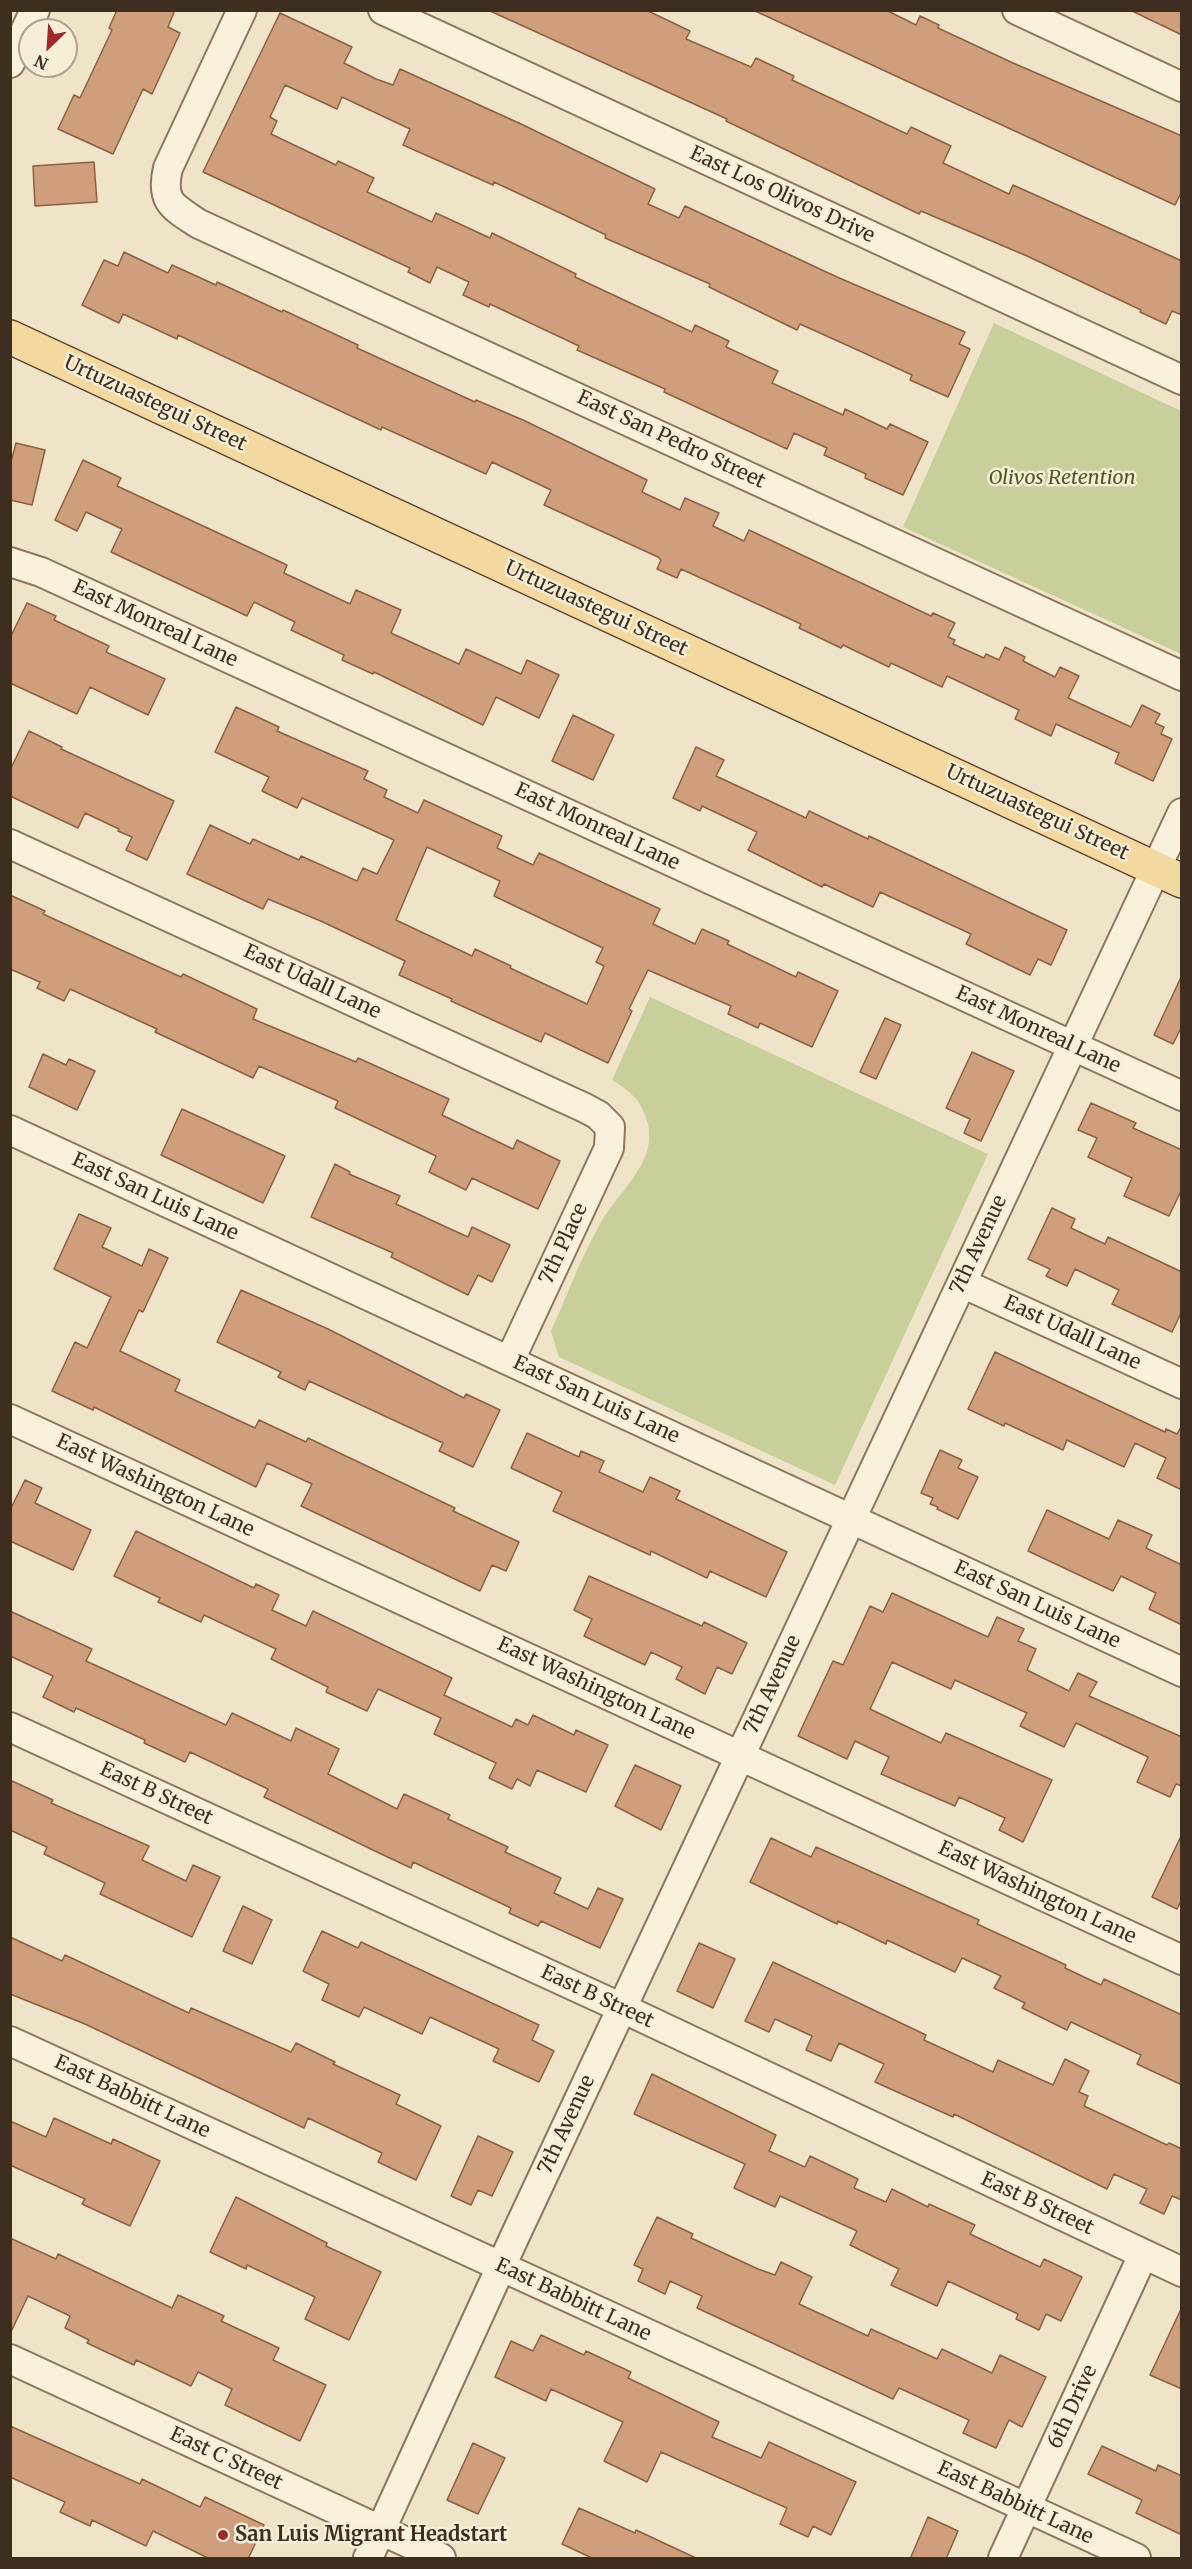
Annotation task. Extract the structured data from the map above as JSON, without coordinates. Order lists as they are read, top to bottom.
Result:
{
  "streets": {
    "main road": ["Urtuzuastegui Street"],
    "street": [
      "East Los Olivos Drive",
      "East San Pedro Street",
      "East Monreal Lane",
      "East Udall Lane",
      "East San Luis Lane",
      "7th Place",
      "7th Avenue",
      "East Washington Lane",
      "East B Street",
      "East Babbitt Lane",
      "6th Drive",
      "East C Street"
    ]
  },
  "crossings": [
    ["Urtuzuastegui Street", "7th Avenue"],
    ["East Monreal Lane", "7th Avenue"],
    ["East Udall Lane", "7th Place"],
    ["East Udall Lane", "7th Avenue"],
    ["East San Luis Lane", "7th Place"],
    ["East San Luis Lane", "7th Avenue"],
    ["7th Avenue", "East Washington Lane"],
    ["7th Avenue", "East B Street"],
    ["7th Avenue", "East Babbitt Lane"],
    ["7th Avenue", "East C Street"],
    ["East B Street", "6th Drive"],
    ["East Babbitt Lane", "6th Drive"]
  ],
  "parks": ["Olivos Retention"],
  "places": ["San Luis Migrant Headstart"],
  "north": "bottom left"
}
